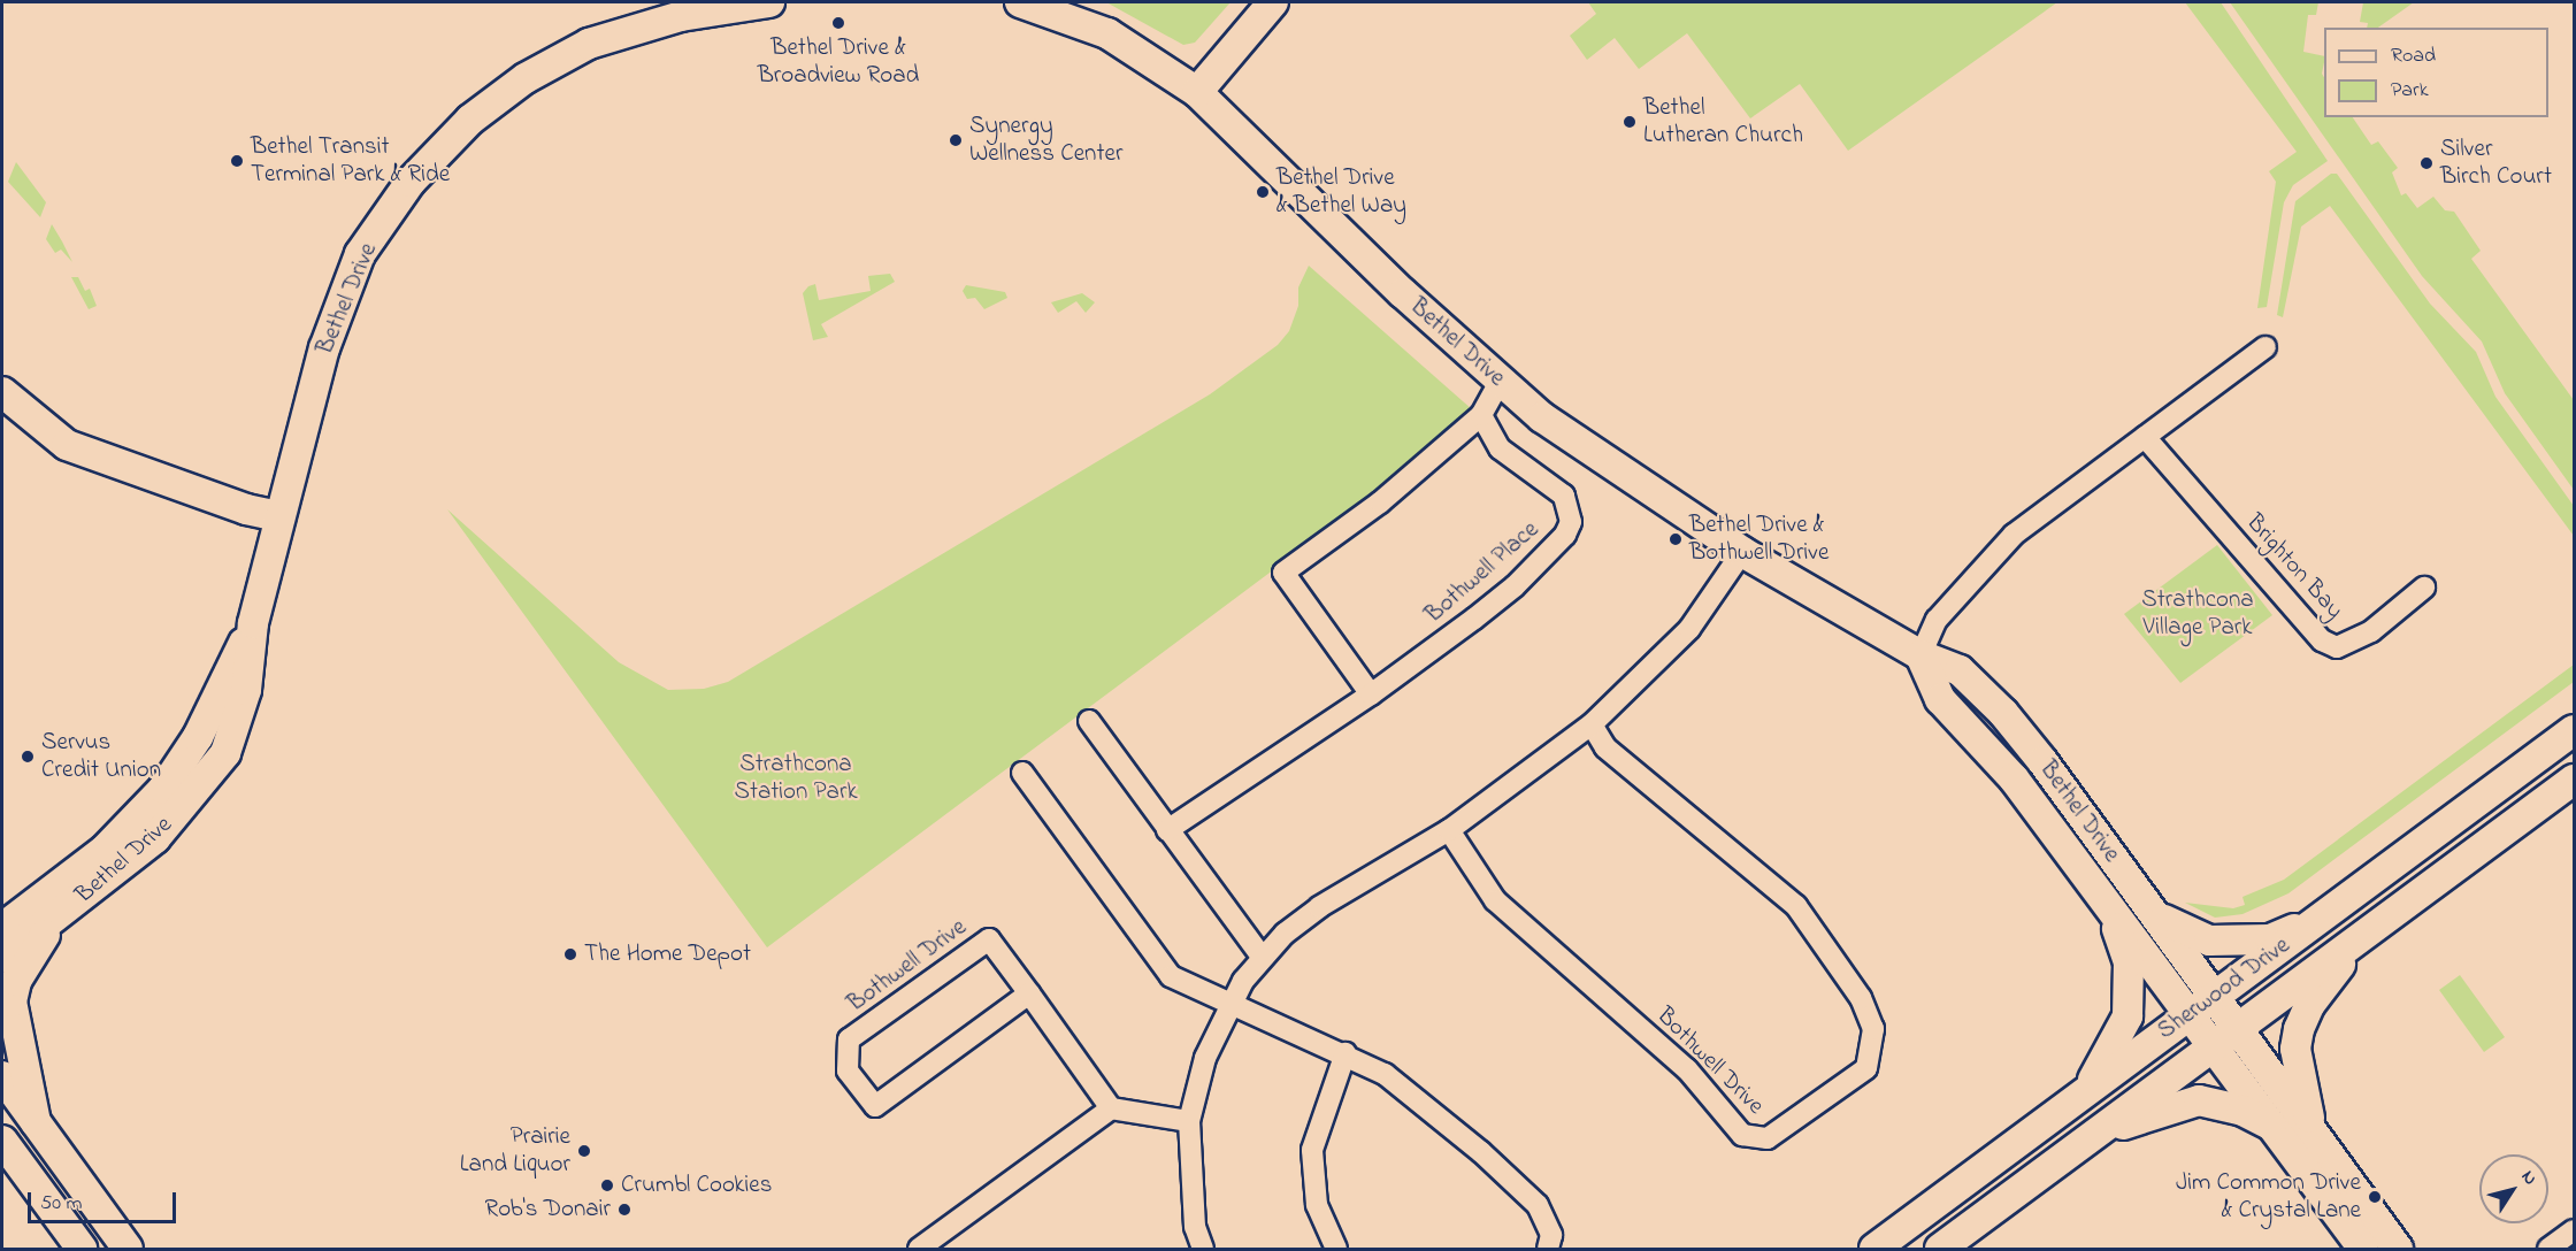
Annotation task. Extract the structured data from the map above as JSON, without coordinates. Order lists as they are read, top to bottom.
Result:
{
  "streets": {
    "street": [
      "Bethel Drive",
      "Brighton Bay",
      "Bothwell Place",
      "Bothwell Drive",
      "Sherwood Drive"
    ]
  },
  "crossings": [
    ["Bethel Drive", "Sherwood Drive"]
  ],
  "parks": ["Strathcona Village Park", "Strathcona Station Park"],
  "places": [
    "Bethel Drive & Broadview Road",
    "Bethel Lutheran Church",
    "Synergy Wellness Center",
    "Bethel Transit Terminal Park & Ride",
    "Silver Birch Court",
    "Bethel Drive & Bethel Way",
    "Bethel Drive & Bothwell Drive",
    "Servus Credit Union",
    "The Home Depot",
    "Prairie Land Liquor",
    "Crumbl Cookies",
    "Jim Common Drive & Crystal Lane",
    "Rob's Donair"
  ],
  "legend": ["Road", "Park"],
  "scale_bar": "50 m",
  "north": "top right"
}
